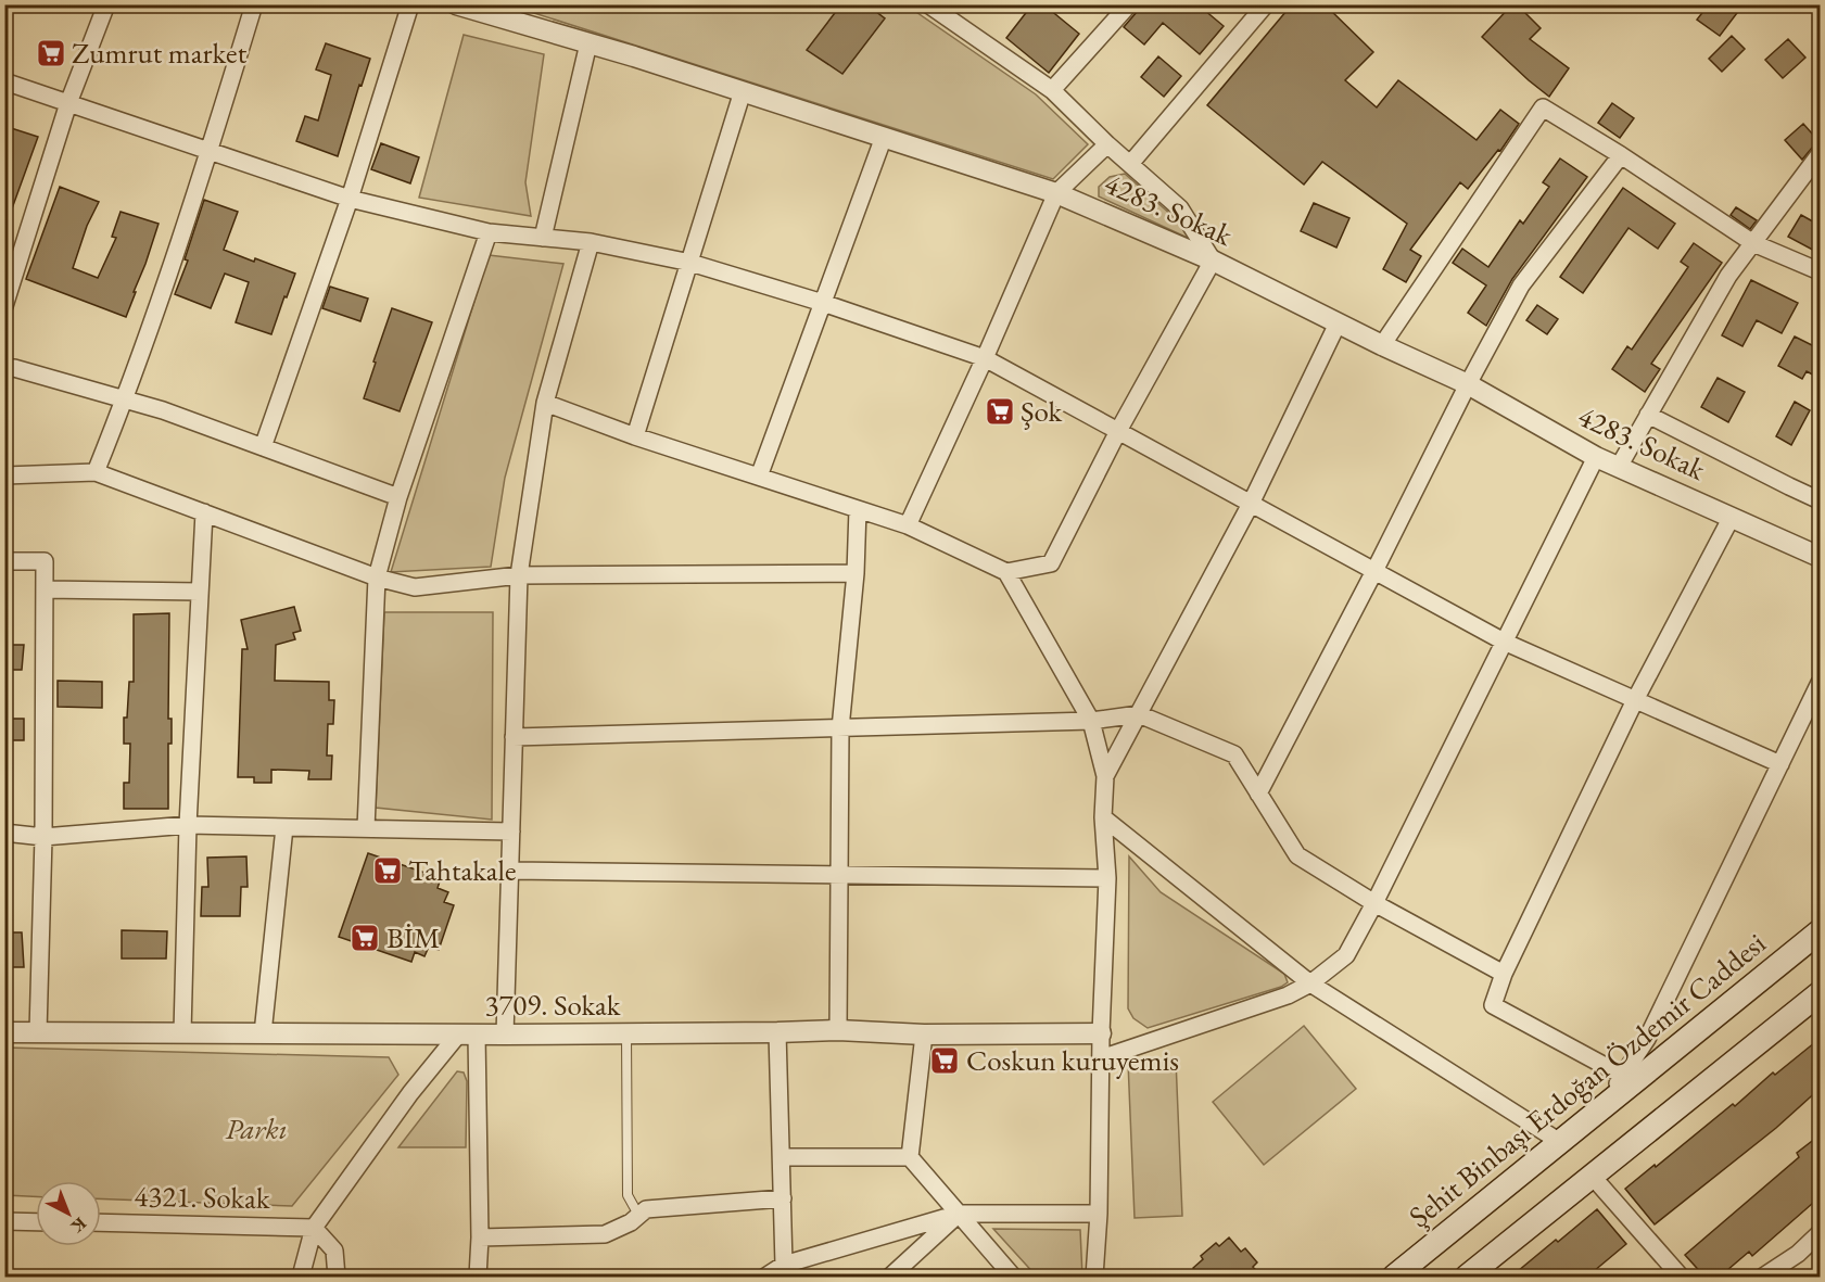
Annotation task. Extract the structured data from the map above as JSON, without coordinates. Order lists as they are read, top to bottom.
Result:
{
  "streets": {
    "main road": ["Şehit Binbaşı Erdoğan Özdemir Caddesi"],
    "street": ["4283. Sokak", "3709. Sokak", "4321. Sokak"]
  },
  "parks": ["Parkı"],
  "places": {
    "supermarket": [
      "Zumrut market",
      "Şok",
      "Tahtakale",
      "BİM",
      "Coskun kuruyemis"
    ]
  },
  "north": "bottom right"
}
